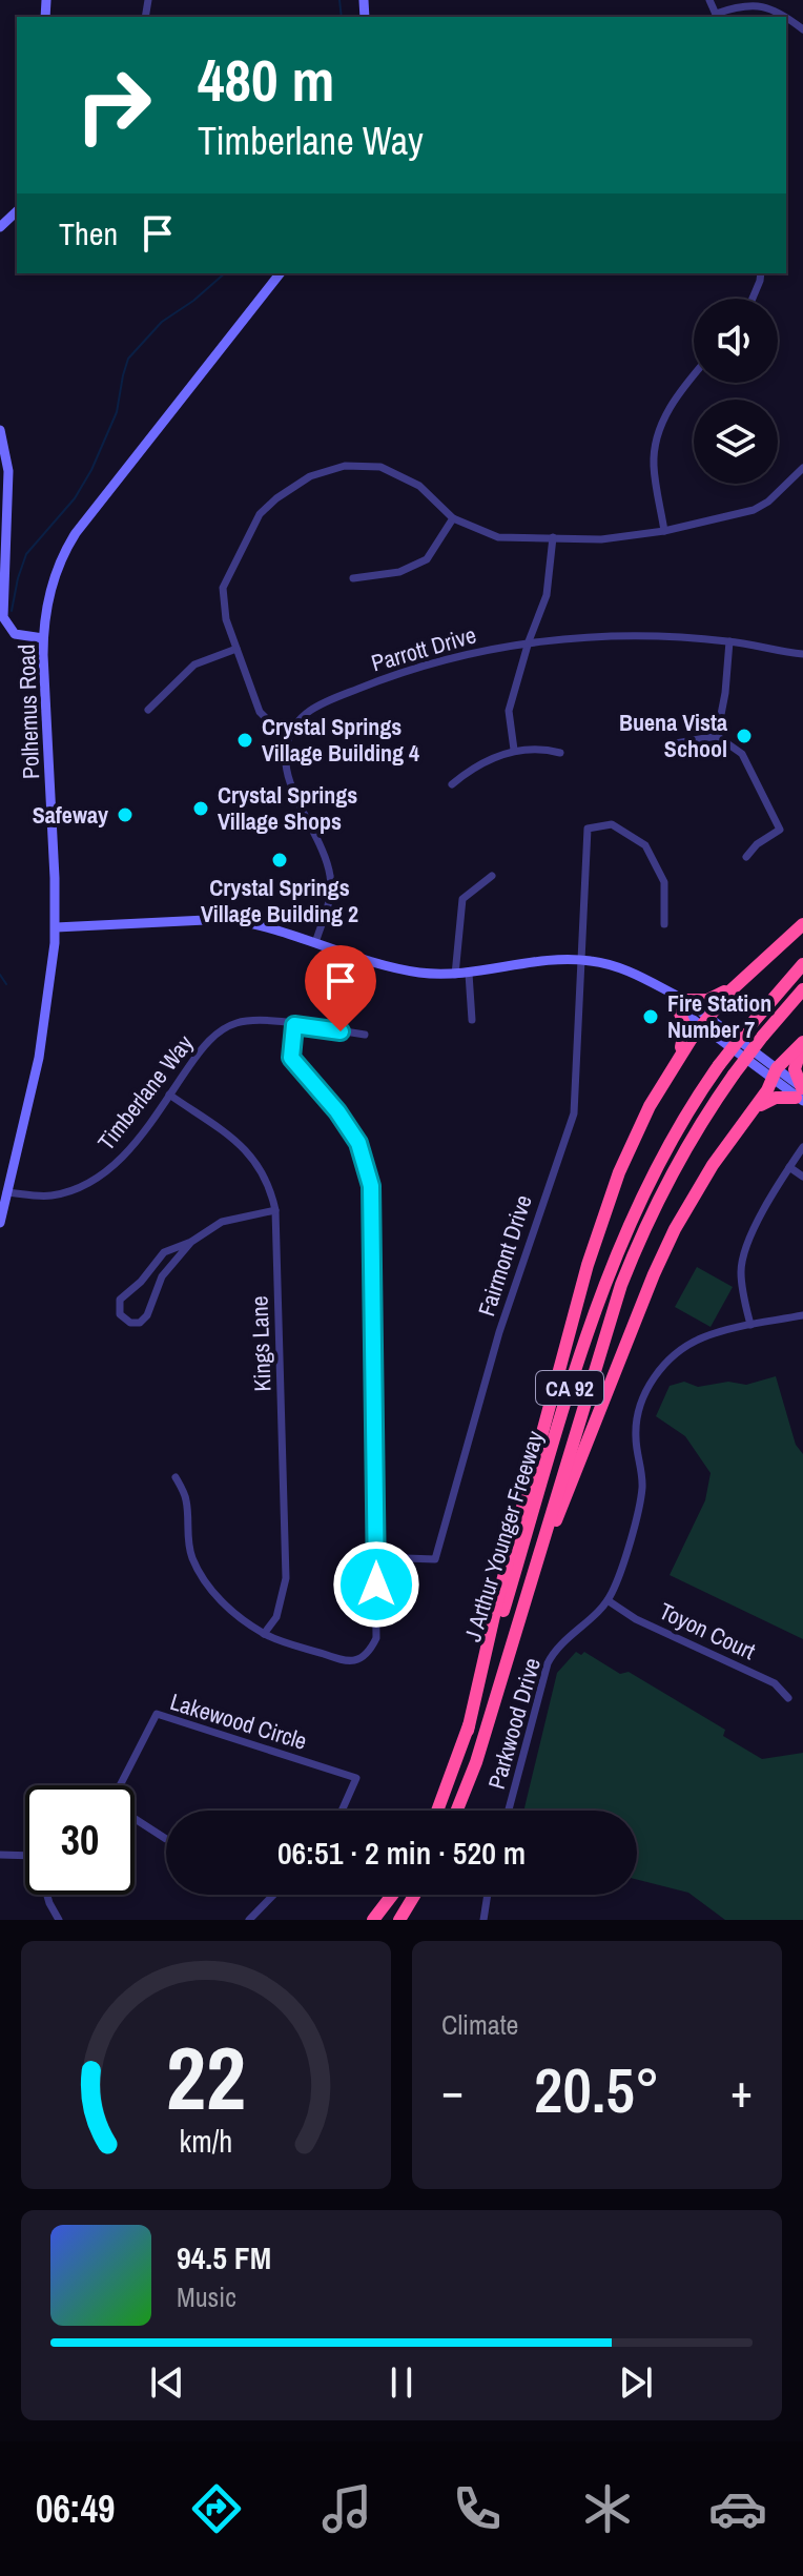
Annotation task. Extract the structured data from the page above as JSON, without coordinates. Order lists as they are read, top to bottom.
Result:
{
  "streets": {
    "highway": ["CA 92", "J Arthur Younger Freeway"],
    "street": [
      "Parrott Drive",
      "Polhemus Road",
      "Timberlane Way",
      "Fairmont Drive",
      "Kings Lane",
      "Toyon Court",
      "Lakewood Circle",
      "Parkwood Drive"
    ]
  },
  "crossings": [
    ["Polhemus Road", "Timberlane Way"],
    ["Timberlane Way", "Kings Lane"],
    ["Toyon Court", "Parkwood Drive"]
  ],
  "places": [
    "Buena Vista School",
    "Crystal Springs Village Building 4",
    "Crystal Springs Village Shops",
    "Safeway",
    "Crystal Springs Village Building 2",
    "Fire Station Number 7"
  ],
  "page": {
    "turn": ["480 m", "Timberlane Way"],
    "then": "Then",
    "limit": "30",
    "trip": "06:51 · 2 min · 520 m",
    "tile": "Climate",
    "heat": ["−", "20.5°", "+"],
    "song": ["94.5 FM", "Music"],
    "tabs": "06:49",
    "gauge": ["22", "km/h"]
  }
}
